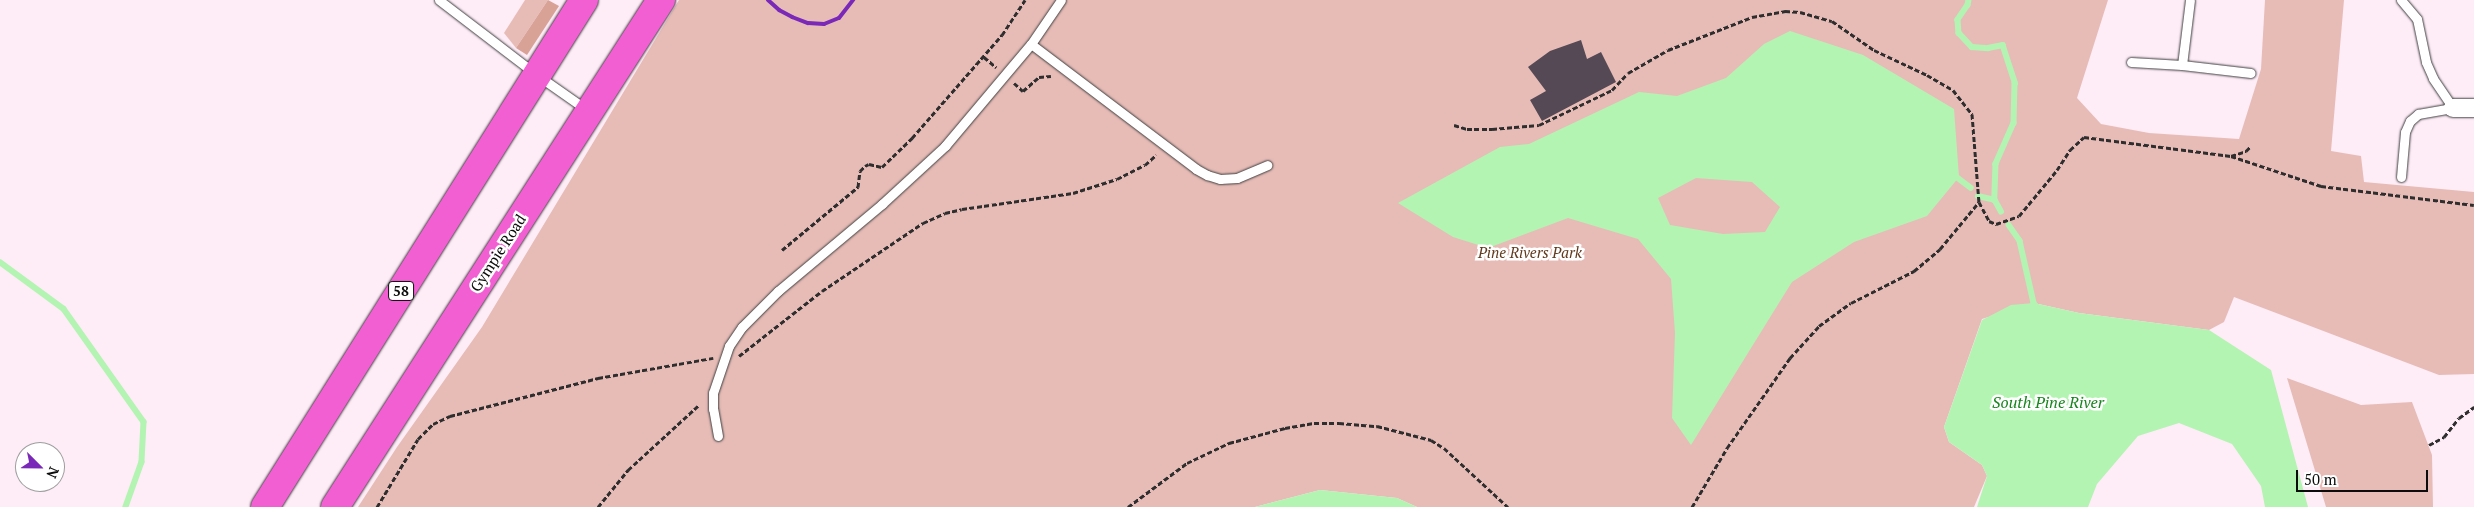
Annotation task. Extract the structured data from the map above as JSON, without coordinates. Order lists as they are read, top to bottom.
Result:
{
  "streets": {
    "highway": ["Gympie Road", "58"]
  },
  "water": ["South Pine River"],
  "parks": ["Pine Rivers Park"],
  "scale_bar": "50 m",
  "north": "bottom right"
}
